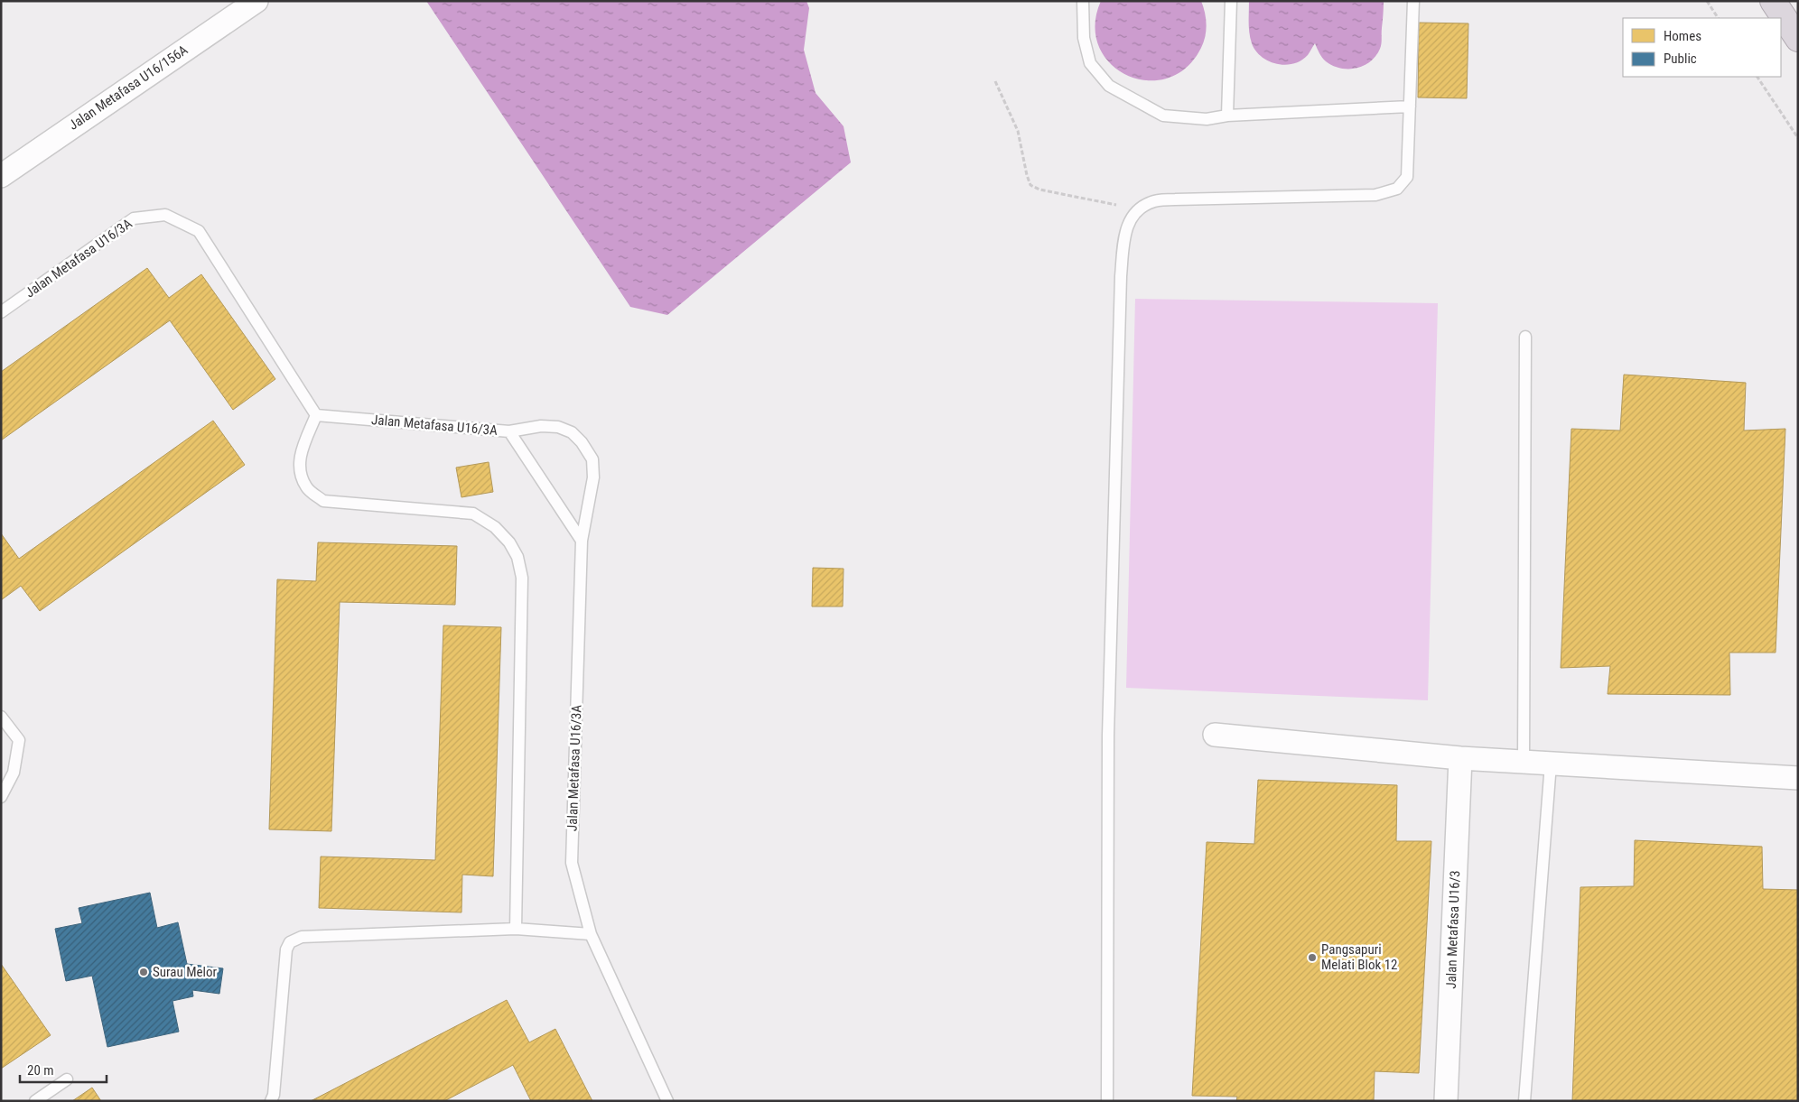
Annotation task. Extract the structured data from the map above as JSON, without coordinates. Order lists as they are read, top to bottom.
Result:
{
  "streets": {
    "street": ["Jalan Metafasa U16/156A", "Jalan Metafasa U16/3"],
    "lane": ["Jalan Metafasa U16/3A"]
  },
  "places": ["Pangsapuri Melati Blok 12", "Surau Melor"],
  "legend": ["Homes", "Public"],
  "scale_bar": "20 m"
}
